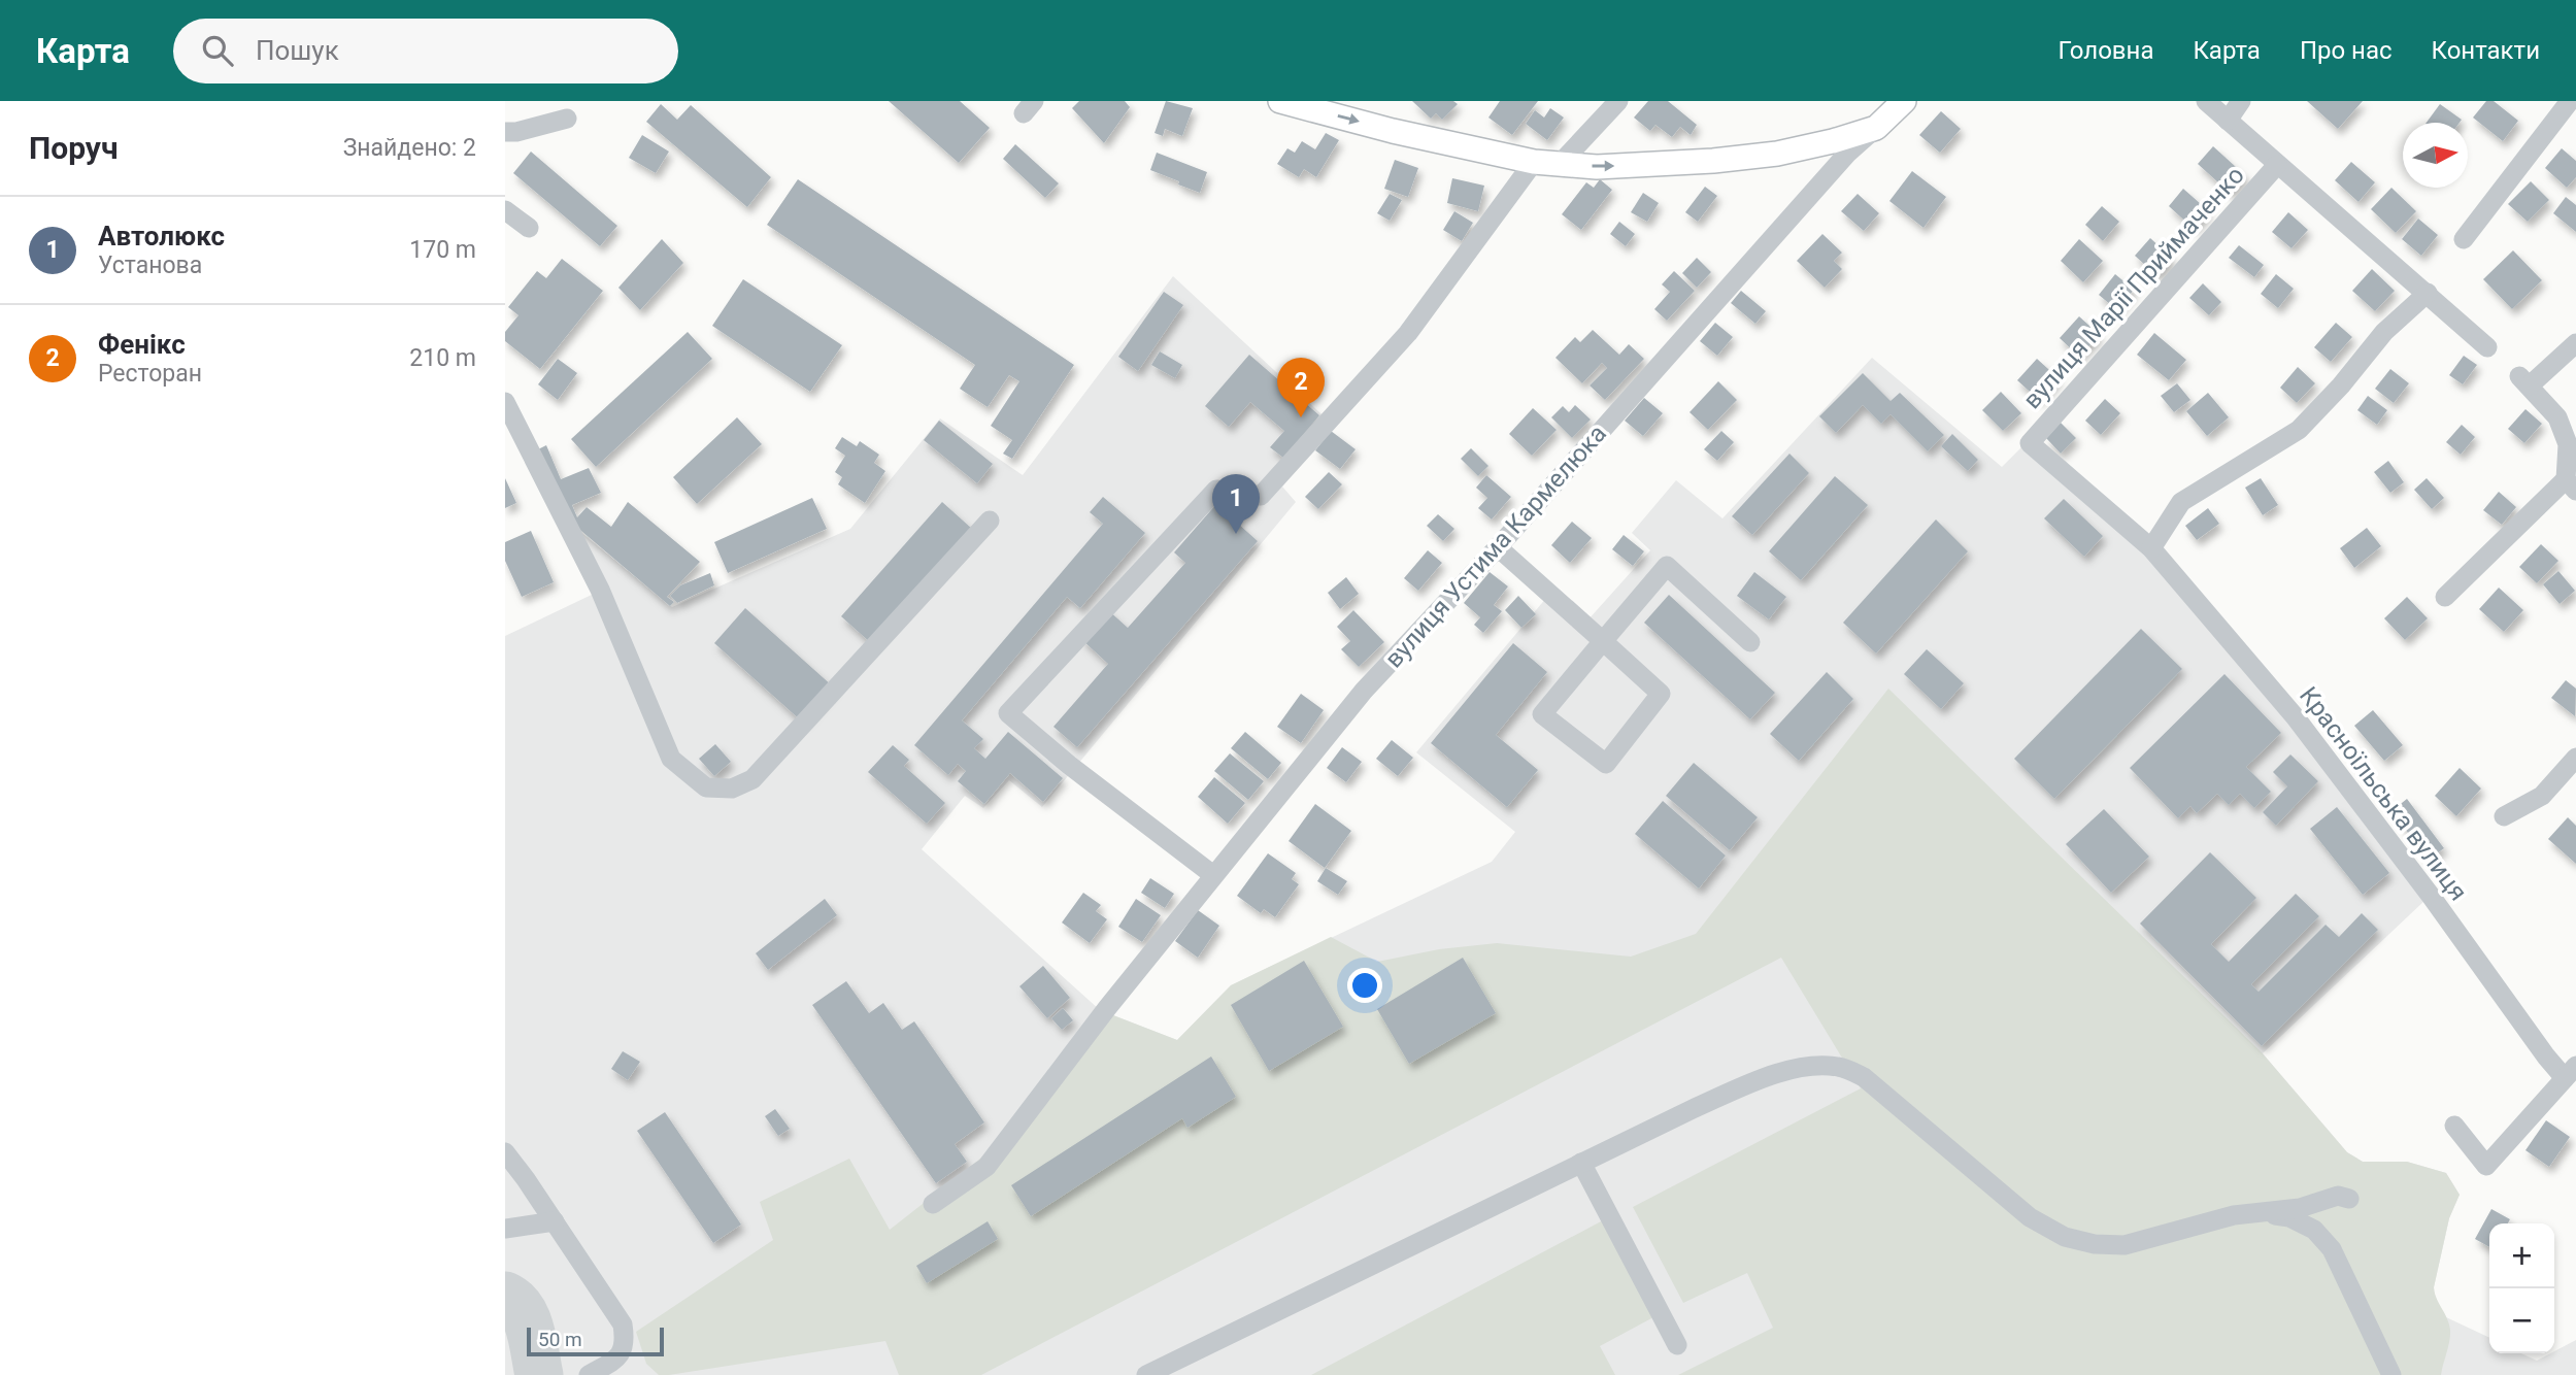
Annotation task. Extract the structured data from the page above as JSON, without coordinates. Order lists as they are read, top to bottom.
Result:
{
  "streets": {
    "main road": ["вулиця Устима Кармелюка"],
    "street": ["вулиця Марії Приймаченко", "Красноїльська вулиця"]
  },
  "crossings": [
    ["вулиця Марії Приймаченко", "Красноїльська вулиця"]
  ],
  "scale_bar": "50 m",
  "north": "right",
  "page": {
    "header": "Карта",
    "search": "Пошук",
    "nav": [
      "Головна",
      "Карта",
      "Про нас",
      "Контакти"
    ],
    "heading": ["Поруч", "Знайдено: 2"],
    "list": [
      {
        "mark": "1",
        "name": "Автолюкс",
        "note": "Установа",
        "value": "170 m"
      },
      {
        "mark": "2",
        "name": "Фенікс",
        "note": "Ресторан",
        "value": "210 m"
      }
    ],
    "pins": ["2", "1"],
    "map_buttons": ["+", "−"],
    "scale": "50 m"
  }
}
